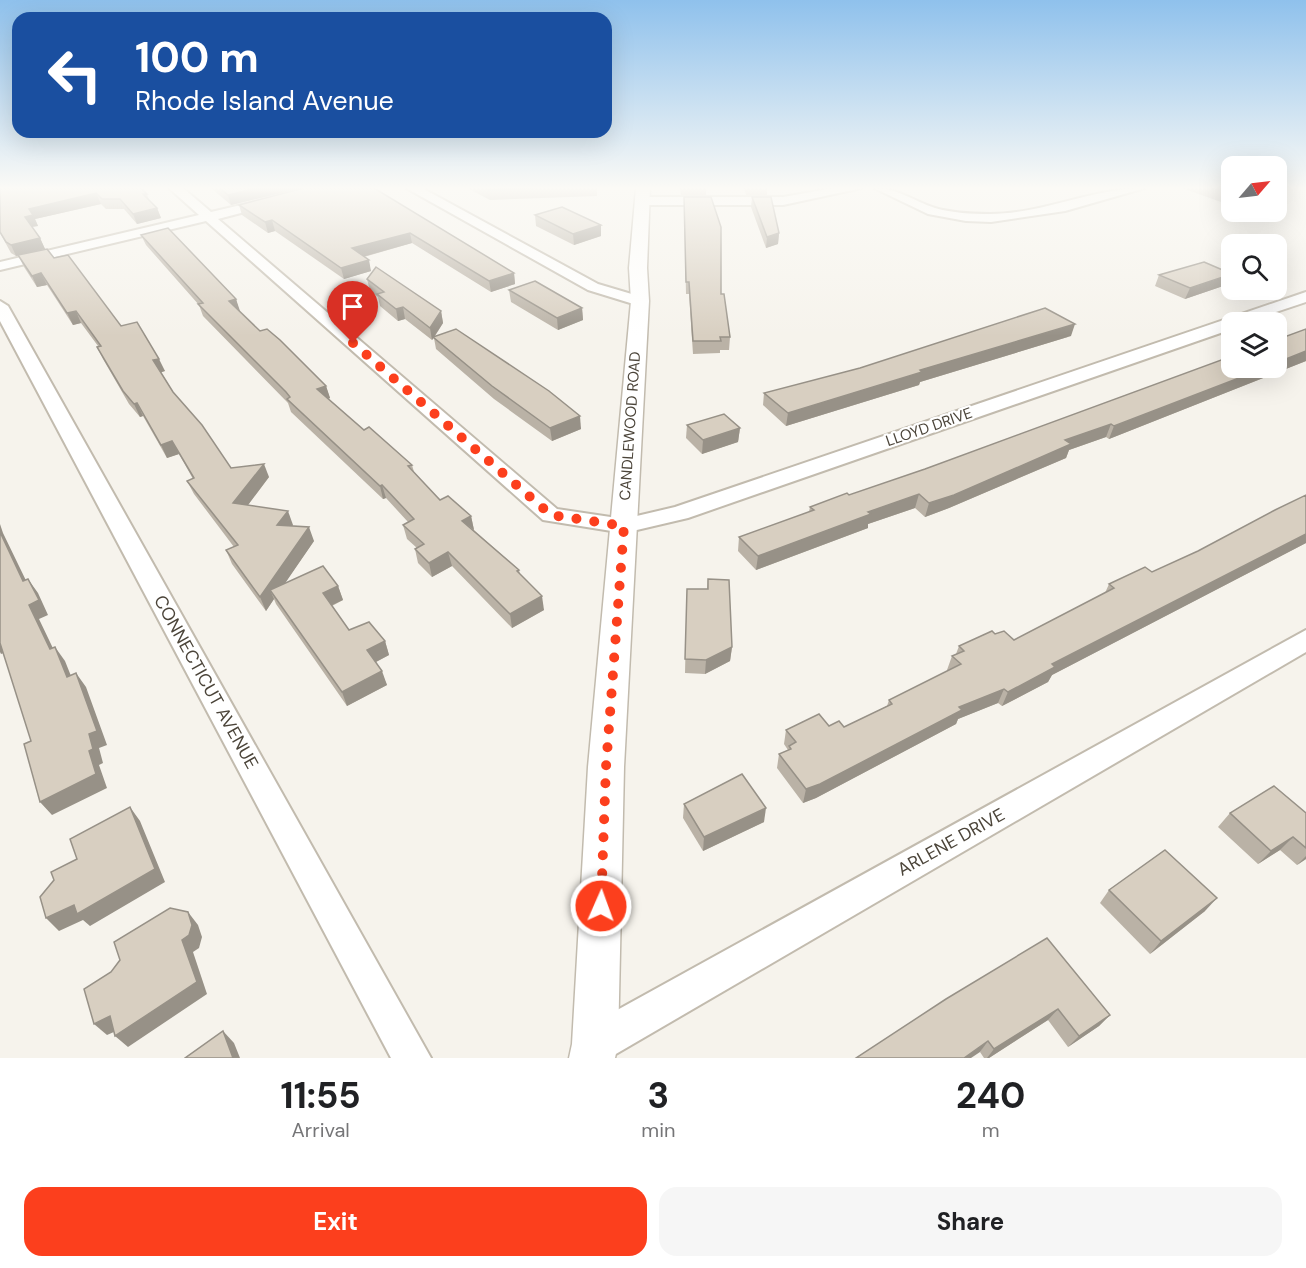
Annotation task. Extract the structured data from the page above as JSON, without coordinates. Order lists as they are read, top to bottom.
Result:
{
  "streets": {
    "street": [
      "CANDLEWOOD ROAD",
      "LLOYD DRIVE",
      "CONNECTICUT AVENUE",
      "ARLENE DRIVE"
    ]
  },
  "crossings": [
    ["CANDLEWOOD ROAD", "LLOYD DRIVE"],
    ["CANDLEWOOD ROAD", "ARLENE DRIVE"]
  ],
  "north": "top right",
  "page": {
    "turn": ["100 m", "Rhode Island Avenue"],
    "eta": [
      "11:55",
      "Arrival",
      "3",
      "min",
      "240",
      "m"
    ],
    "buttons": ["Exit", "Share"]
  }
}
